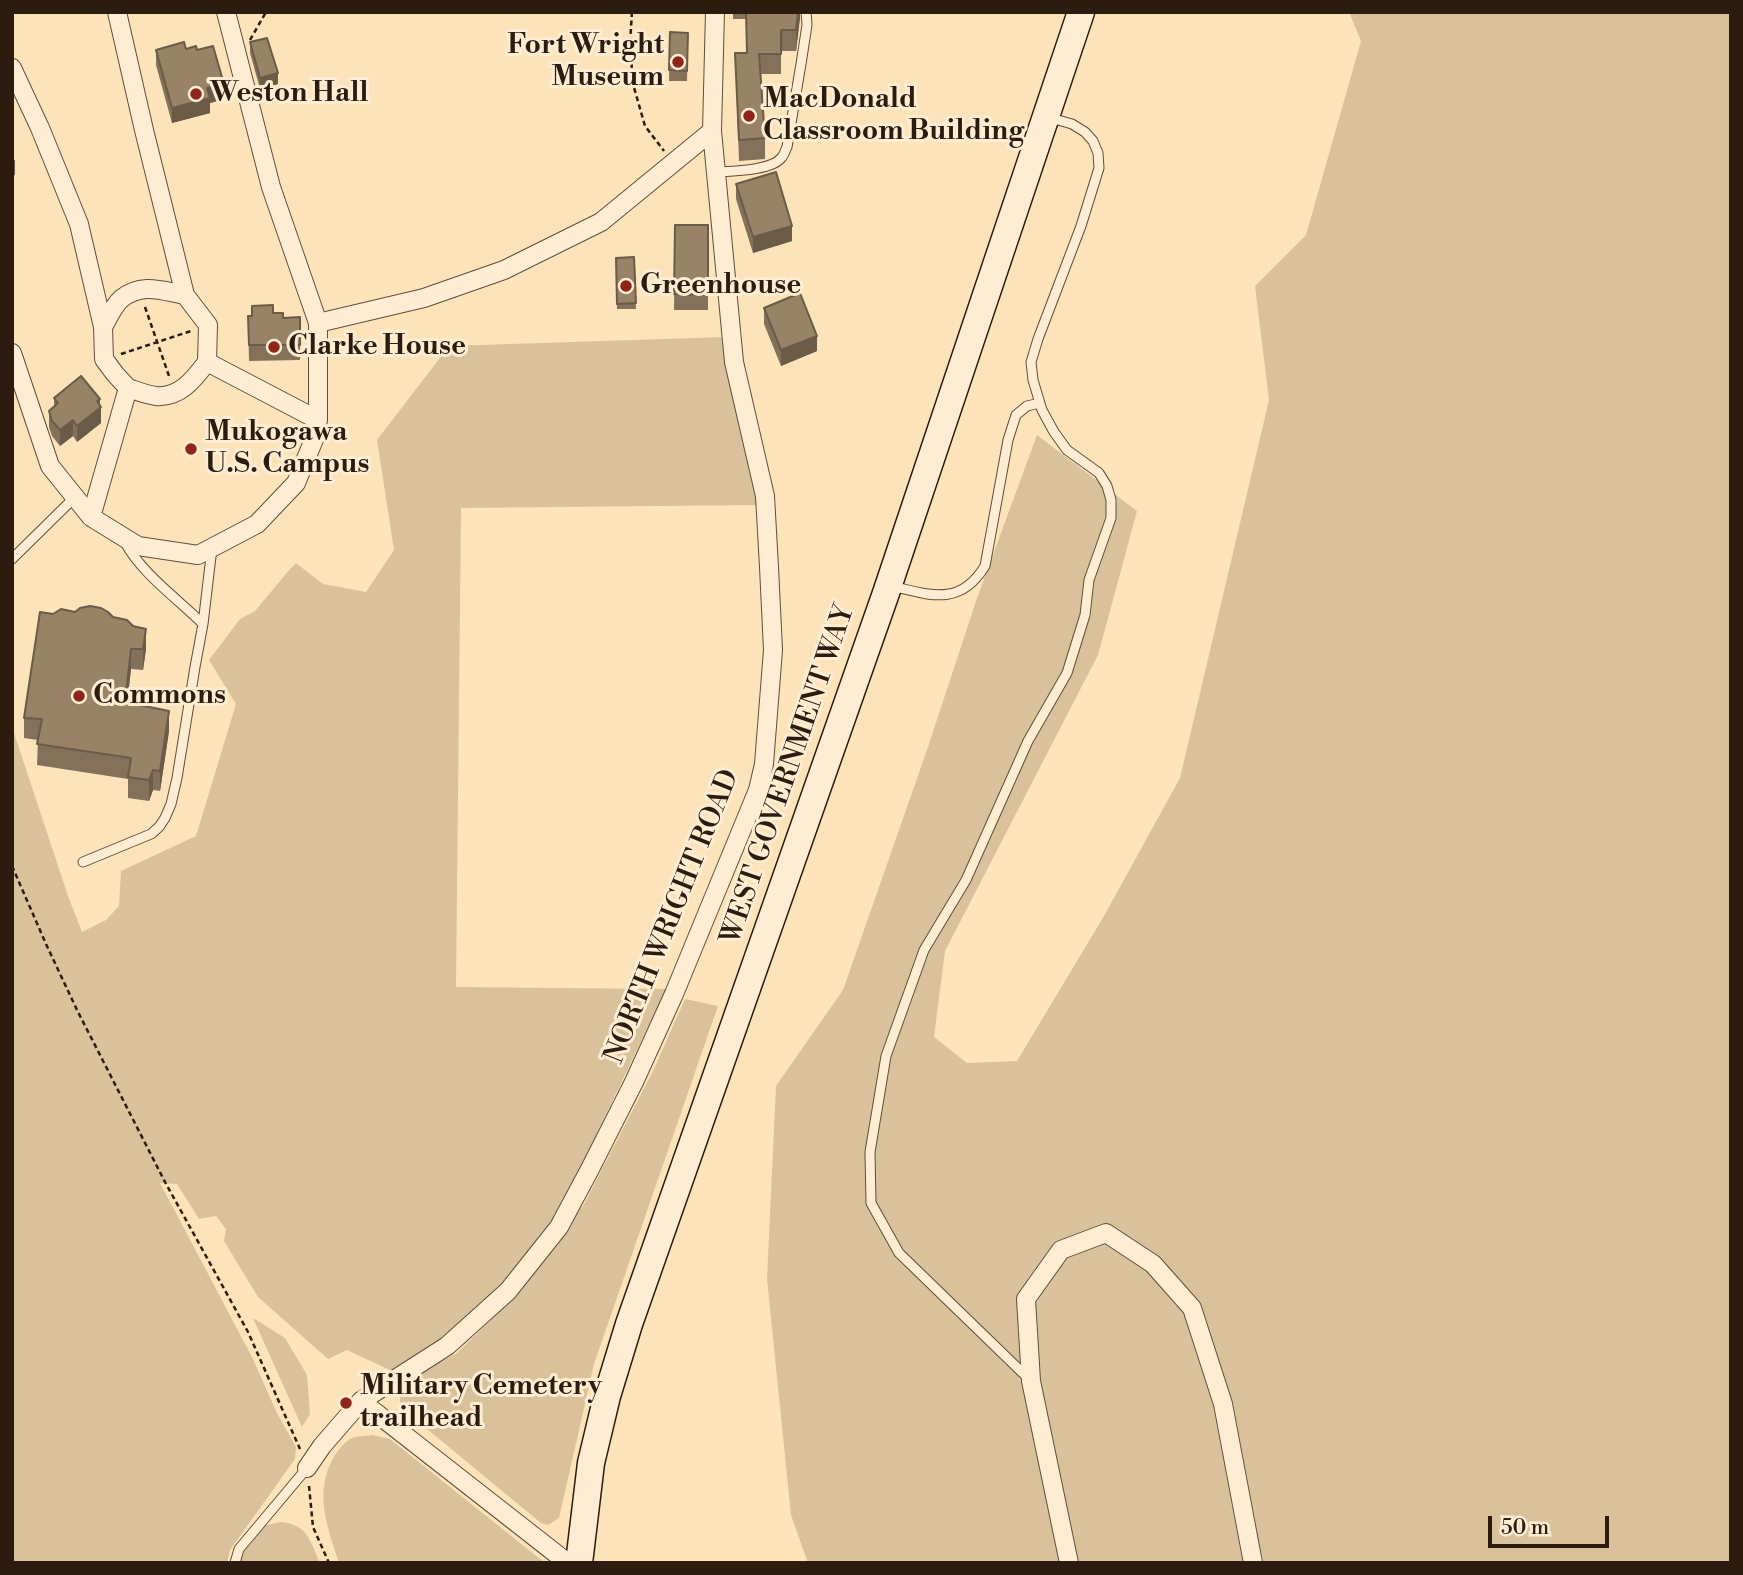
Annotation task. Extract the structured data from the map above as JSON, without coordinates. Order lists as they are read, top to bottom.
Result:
{
  "streets": {
    "main road": ["WEST GOVERNMENT WAY"],
    "street": ["NORTH WRIGHT ROAD"]
  },
  "places": [
    "Fort Wright Museum",
    "Weston Hall",
    "MacDonald Classroom Building",
    "Greenhouse",
    "Clarke House",
    "Mukogawa U.S. Campus",
    "Commons",
    "Military Cemetery trailhead"
  ],
  "scale_bar": "50 m"
}
